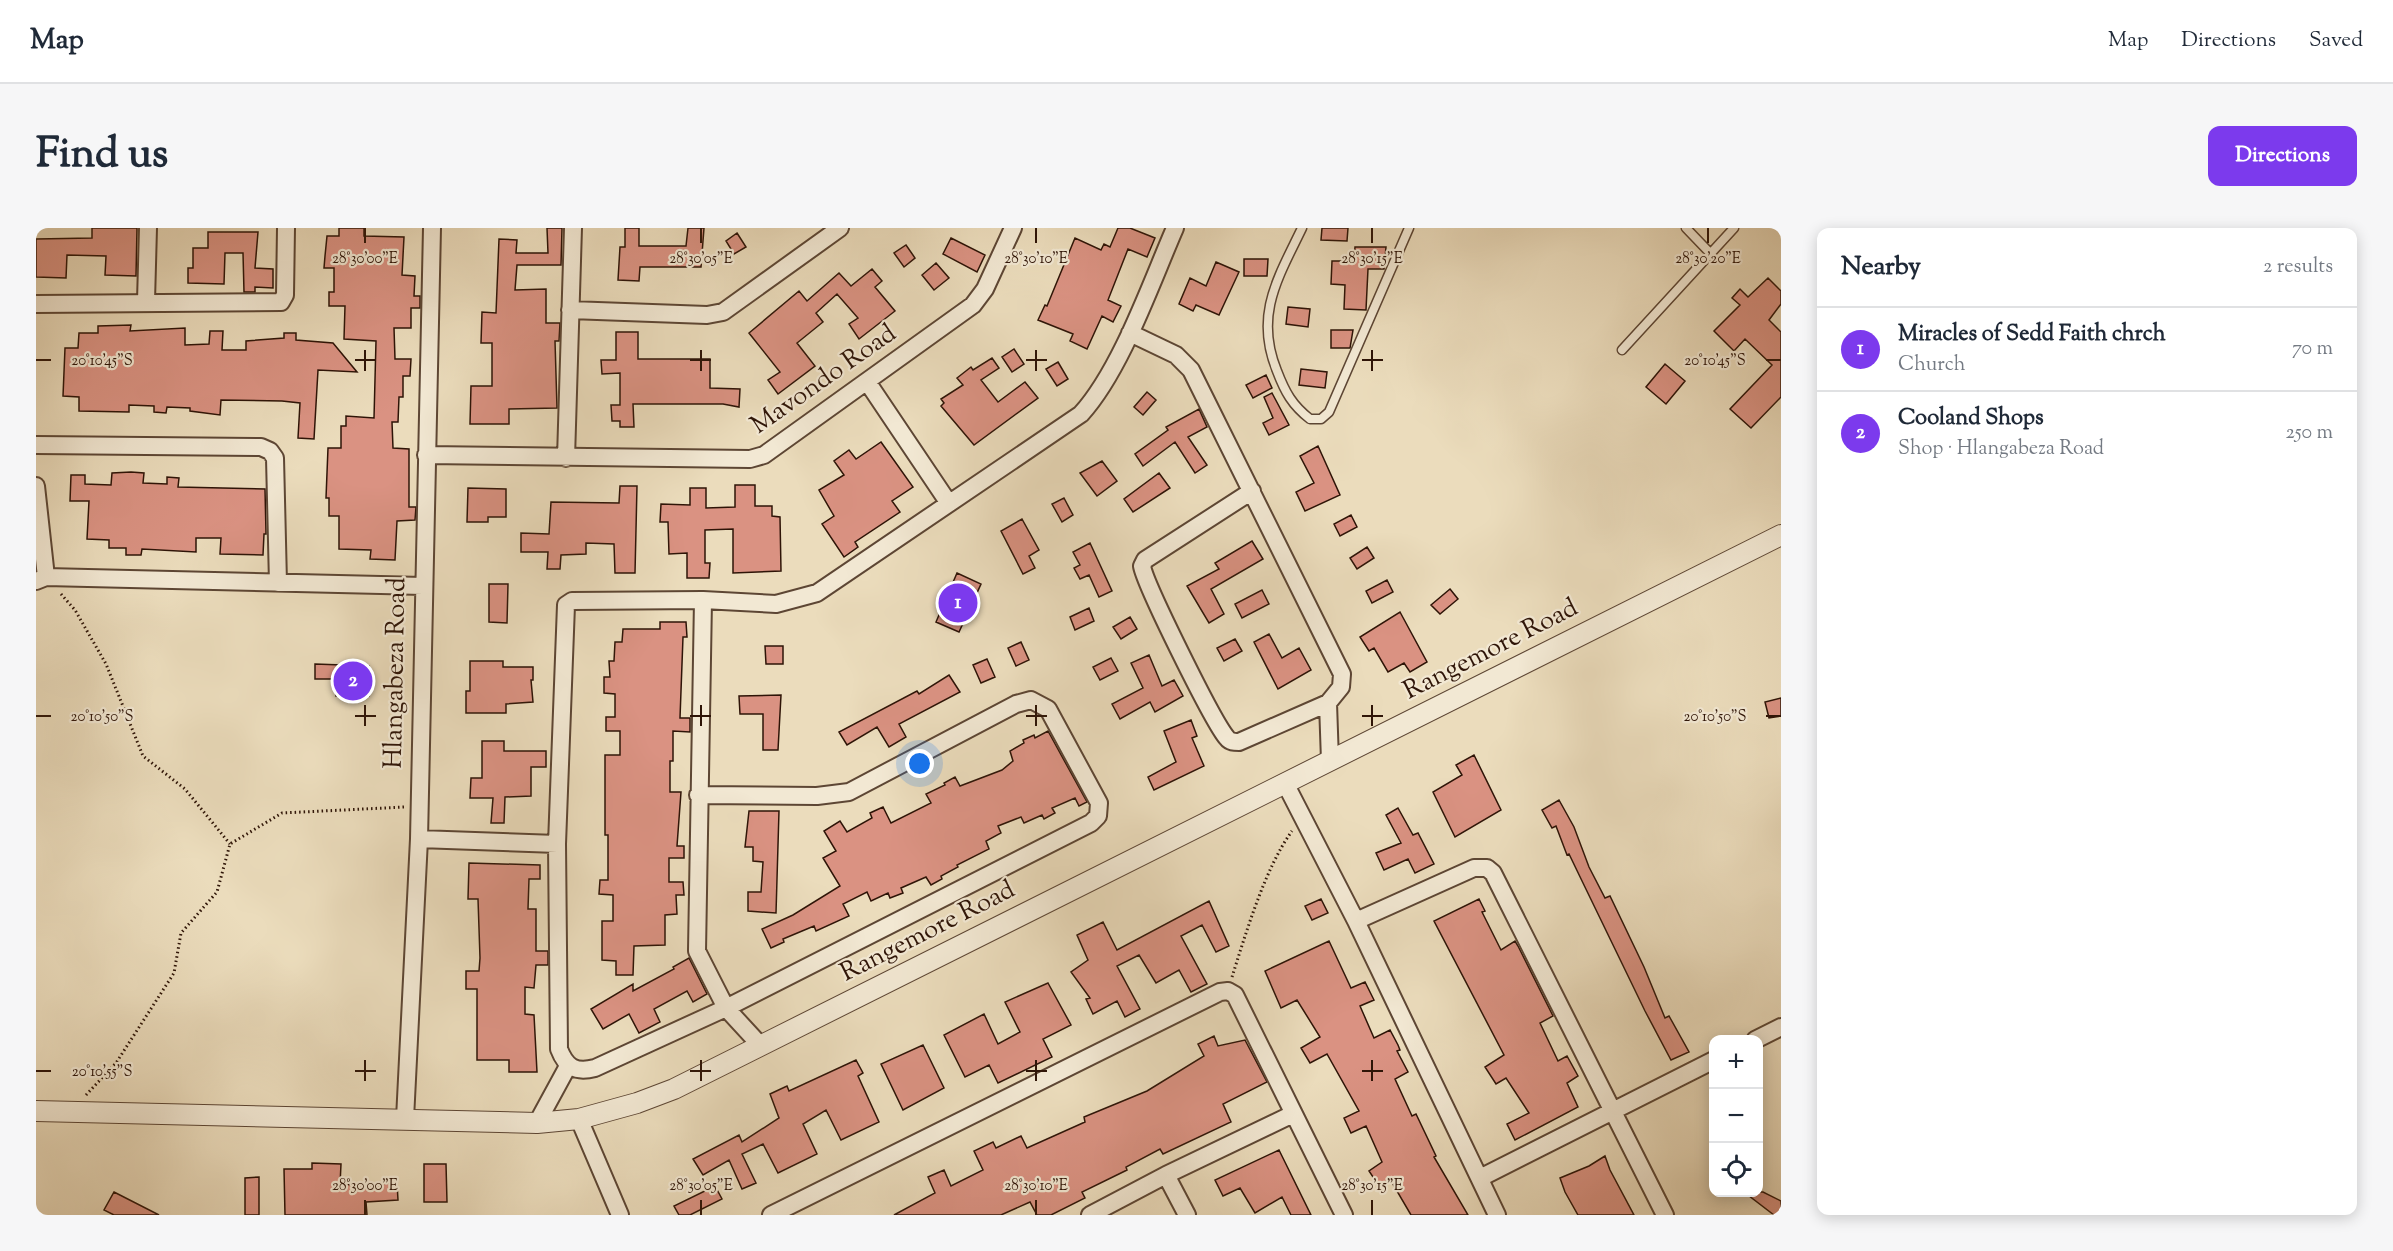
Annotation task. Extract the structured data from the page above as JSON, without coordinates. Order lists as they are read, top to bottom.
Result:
{
  "streets": {
    "street": ["Mavondo Road", "Rangemore Road", "Hlangabeza Road"]
  },
  "crossings": [
    ["Mavondo Road", "Hlangabeza Road"],
    ["Rangemore Road", "Hlangabeza Road"]
  ],
  "page": {
    "header": "Map",
    "nav": ["Map", "Directions", "Saved"],
    "title": "Find us",
    "buttons": "Directions",
    "heading": ["Nearby", "2 results"],
    "list": [
      {
        "mark": "1",
        "name": "Miracles of Sedd Faith chrch",
        "note": "Church",
        "value": "70 m"
      },
      {
        "mark": "2",
        "name": "Cooland Shops",
        "note": "Shop · Hlangabeza Road",
        "value": "250 m"
      }
    ],
    "pins": ["1", "2"],
    "map_buttons": ["+", "−"]
  },
  "coordinates": [
    "28°30'00\"E",
    "28°30'05\"E",
    "28°30'10\"E",
    "28°30'15\"E",
    "28°30'20\"E",
    "20°10'45\"S",
    "20°10'50\"S",
    "20°10'55\"S"
  ]
}
